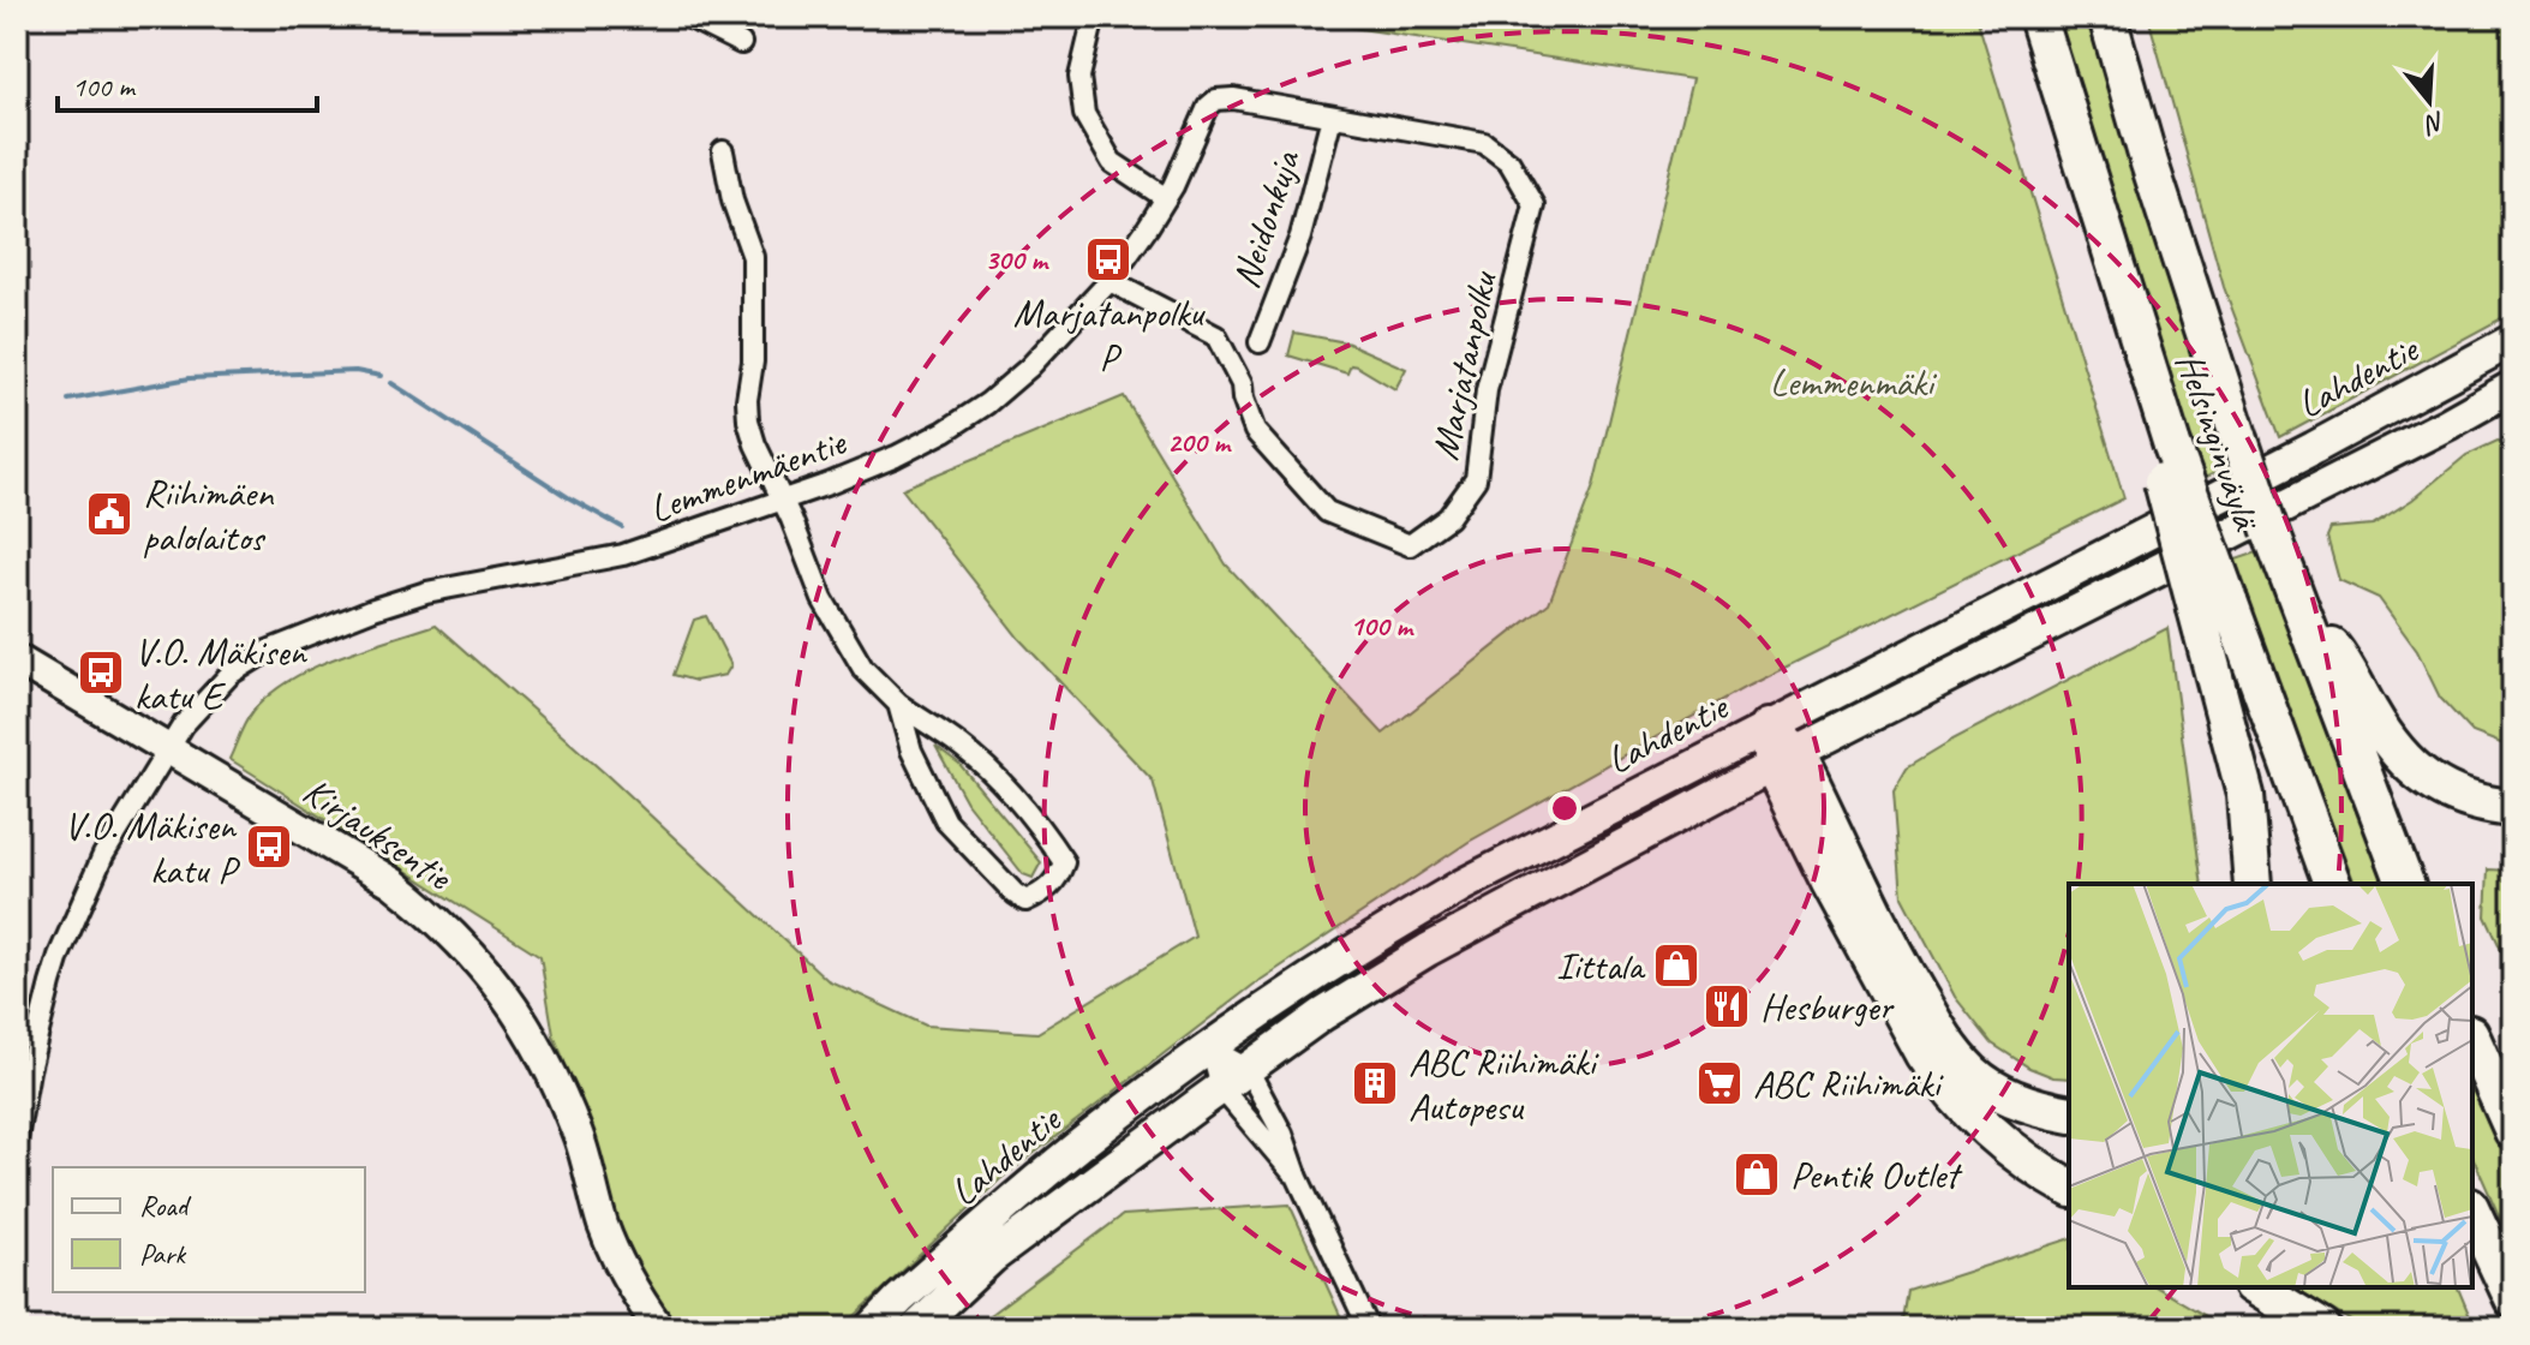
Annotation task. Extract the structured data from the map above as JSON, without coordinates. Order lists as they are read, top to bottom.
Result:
{
  "streets": {
    "highway": ["Helsinginväylä"],
    "main road": ["Lahdentie"],
    "street": [
      "Neidonkuja",
      "Marjatanpolku",
      "Lemmenmäentie",
      "Kirjauksentie"
    ]
  },
  "crossings": [
    ["Neidonkuja", "Marjatanpolku"],
    ["Marjatanpolku", "Lemmenmäentie"],
    ["Lemmenmäentie", "Kirjauksentie"]
  ],
  "parks": ["Lemmenmäki"],
  "places": {
    "bus stop": ["Marjatanpolku P", "V.O. Mäkisen katu E", "V.O. Mäkisen katu P"],
    "public building": ["Riihimäen palolaitos"],
    "shop": ["Iittala", "Pentik Outlet"],
    "restaurant": ["Hesburger"],
    "building": ["ABC Riihimäki Autopesu"],
    "supermarket": ["ABC Riihimäki"]
  },
  "legend": ["Road", "Park"],
  "scale_bar": "100 m",
  "north": "bottom",
  "rings": ["300 m", "200 m", "100 m"]
}
